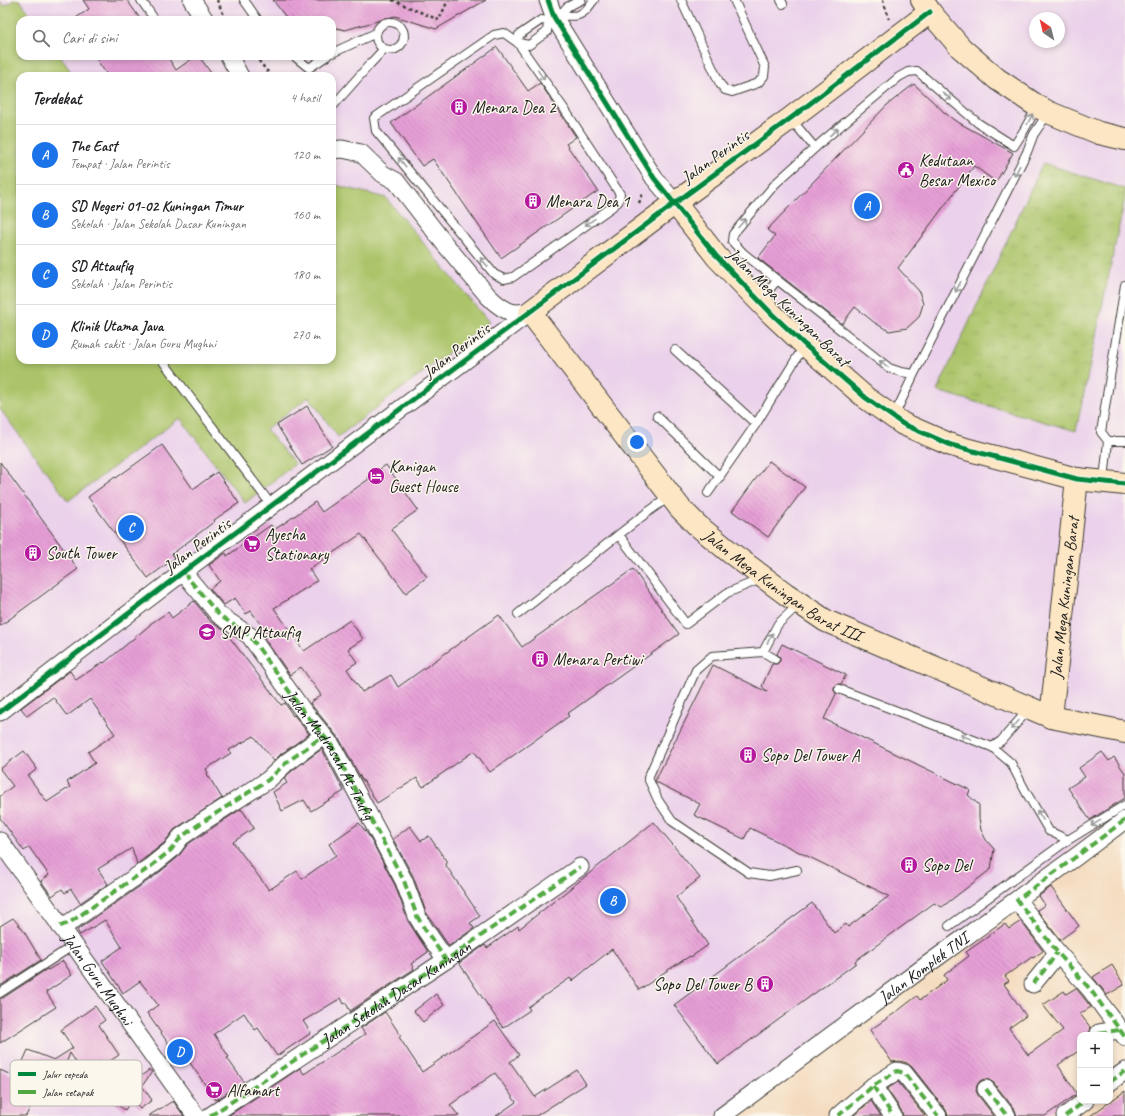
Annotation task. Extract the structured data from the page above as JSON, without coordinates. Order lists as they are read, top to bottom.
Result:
{
  "streets": {
    "street": [
      "Jalan Perintis",
      "Jalan Mega Kuningan Barat",
      "Jalan Mega Kuningan Barat III",
      "Jalan Madrasah At-Taufig",
      "Jalan Komplek TNI",
      "Jalan Guru Mughni",
      "Jalan Sekolah Dasar Kuningan"
    ]
  },
  "crossings": [
    ["Jalan Perintis", "Jalan Mega Kuningan Barat"],
    ["Jalan Perintis", "Jalan Mega Kuningan Barat III"],
    ["Jalan Perintis", "Jalan Madrasah At-Taufig"],
    ["Jalan Mega Kuningan Barat", "Jalan Mega Kuningan Barat III"],
    ["Jalan Madrasah At-Taufig", "Jalan Sekolah Dasar Kuningan"]
  ],
  "places": {
    "building": [
      "Menara Dea 2",
      "Menara Dea 1",
      "South Tower",
      "Menara Pertiwi",
      "Sopo Del Tower A",
      "Sopo Del",
      "Sopo Del Tower B"
    ],
    "public building": ["Kedutaan Besar Mexico"],
    "hotel": ["Kanigan Guest House"],
    "supermarket": ["Ayesha Stationary", "Alfamart"],
    "school or university": ["SMP Attaufiq"]
  },
  "legend": ["Jalur sepeda", "Jalan setapak"],
  "north": "top left",
  "page": {
    "search": "Cari di sini",
    "heading": ["Terdekat", "4 hasil"],
    "list": [
      {
        "mark": "A",
        "name": "The East",
        "note": "Tempat · Jalan Perintis",
        "value": "120 m"
      },
      {
        "mark": "B",
        "name": "SD Negeri 01-02 Kuningan Timur",
        "note": "Sekolah · Jalan Sekolah Dasar Kuningan",
        "value": "160 m"
      },
      {
        "mark": "C",
        "name": "SD Attaufiq",
        "note": "Sekolah · Jalan Perintis",
        "value": "180 m"
      },
      {
        "mark": "D",
        "name": "Klinik Utama Java",
        "note": "Rumah sakit · Jalan Guru Mughni",
        "value": "270 m"
      }
    ],
    "pins": [
      "A",
      "C",
      "B",
      "D"
    ],
    "map_buttons": ["+", "−"]
  }
}
